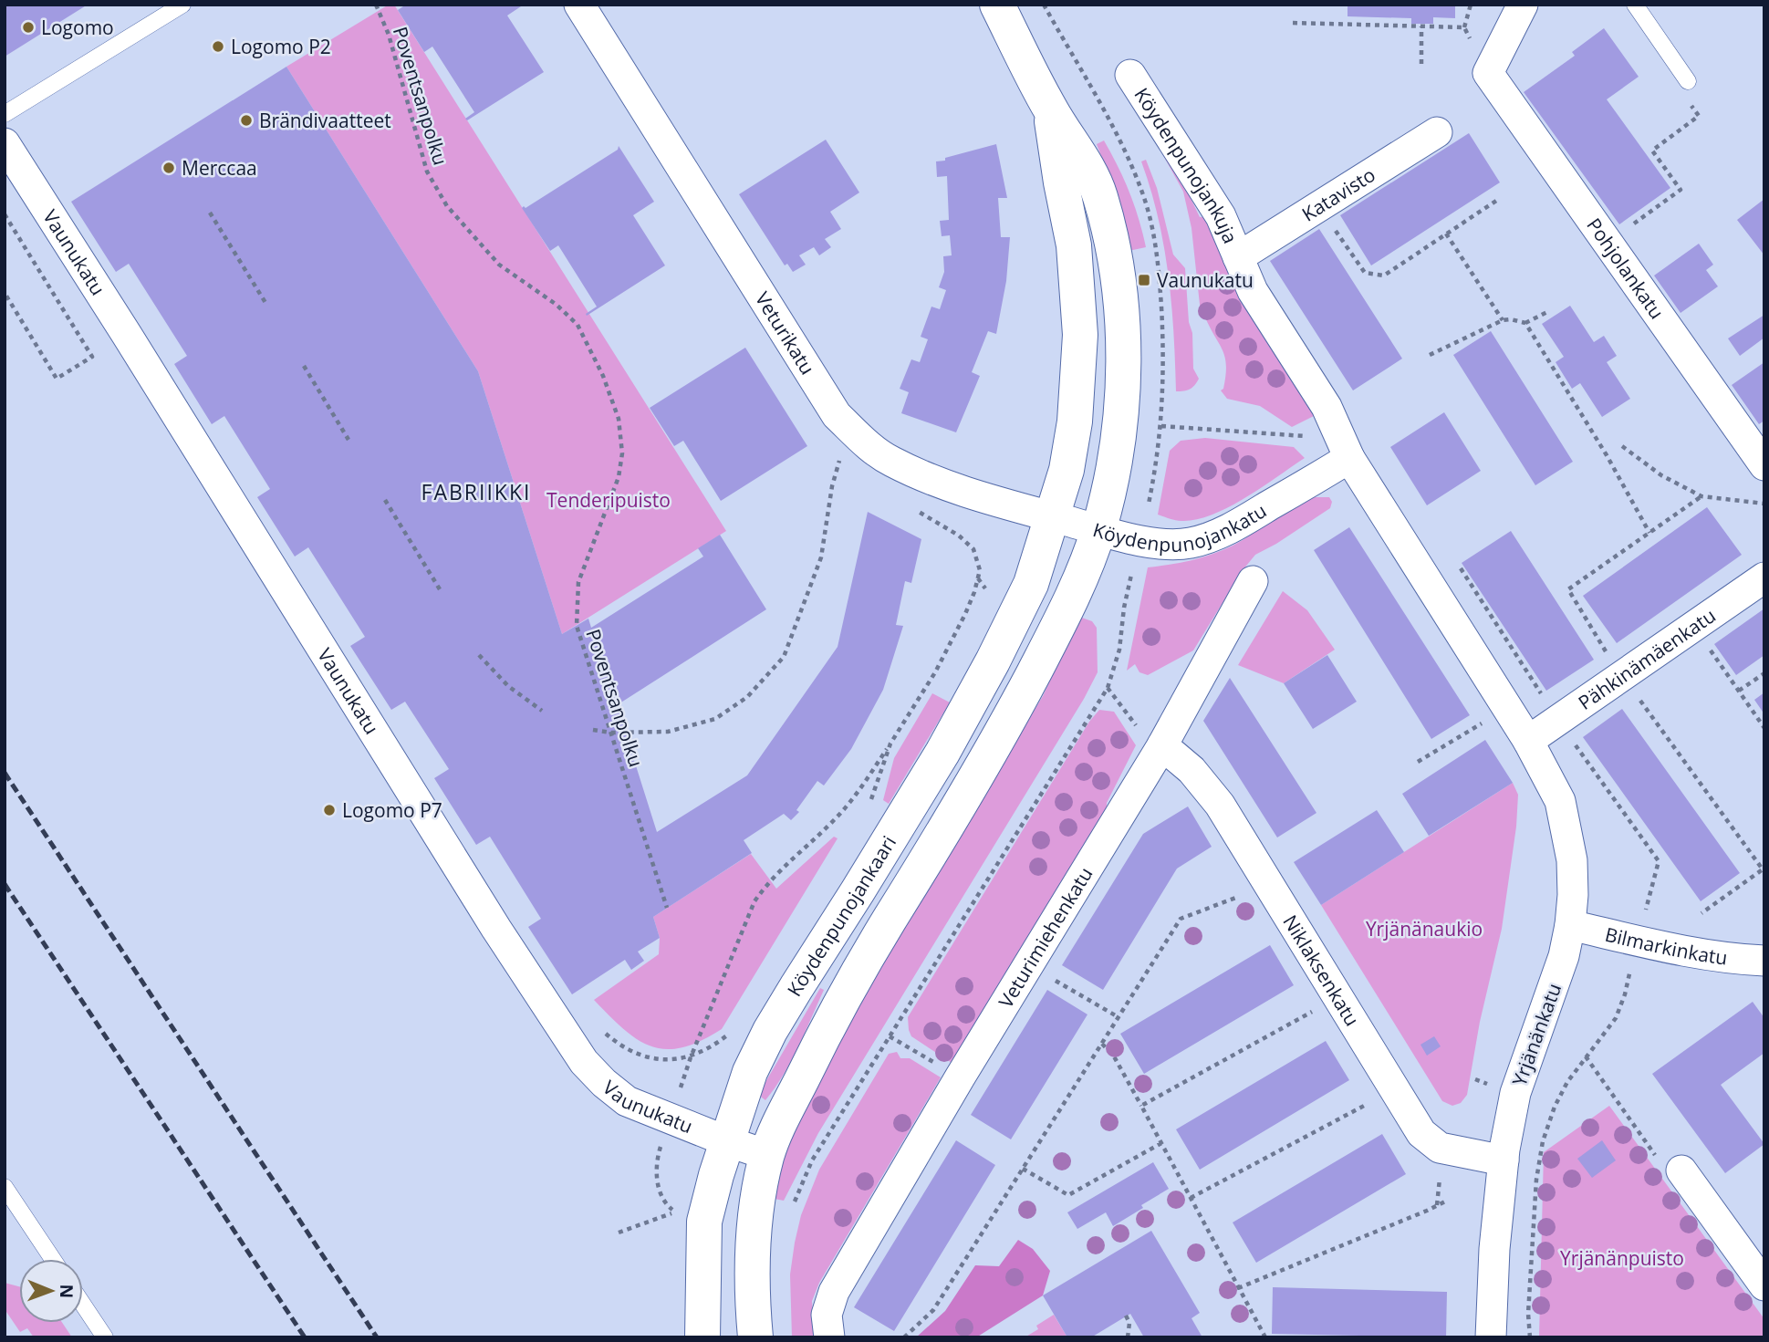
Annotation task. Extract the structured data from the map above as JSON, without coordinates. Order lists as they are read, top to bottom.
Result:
{
  "streets": {
    "main road": ["Köydenpunojankatu", "Köydenpunojankaari"],
    "street": [
      "Köydenpunojankuja",
      "Katavisto",
      "Vaunukatu",
      "Pohjolankatu",
      "Veturikatu",
      "Pähkinämäenkatu",
      "Veturimiehenkatu",
      "Bilmarkinkatu",
      "Niklaksenkatu",
      "Yrjänänkatu"
    ],
    "path": ["Poventsanpolku"]
  },
  "crossings": [
    ["Köydenpunojankuja", "Katavisto"],
    ["Köydenpunojankuja", "Köydenpunojankatu"],
    ["Vaunukatu", "Köydenpunojankaari"],
    ["Veturikatu", "Köydenpunojankatu"],
    ["Veturikatu", "Köydenpunojankaari"],
    ["Köydenpunojankatu", "Köydenpunojankaari"],
    ["Pähkinämäenkatu", "Yrjänänkatu"],
    ["Veturimiehenkatu", "Niklaksenkatu"],
    ["Bilmarkinkatu", "Yrjänänkatu"],
    ["Niklaksenkatu", "Yrjänänkatu"]
  ],
  "districts": ["FABRIIKKI"],
  "parks": ["Tenderipuisto", "Yrjänänaukio", "Yrjänänpuisto"],
  "places": {
    "other": [
      "Logomo",
      "Logomo P2",
      "Brändivaatteet",
      "Merccaa",
      "Logomo P7"
    ],
    "transit": ["Vaunukatu"]
  },
  "north": "right"
}
